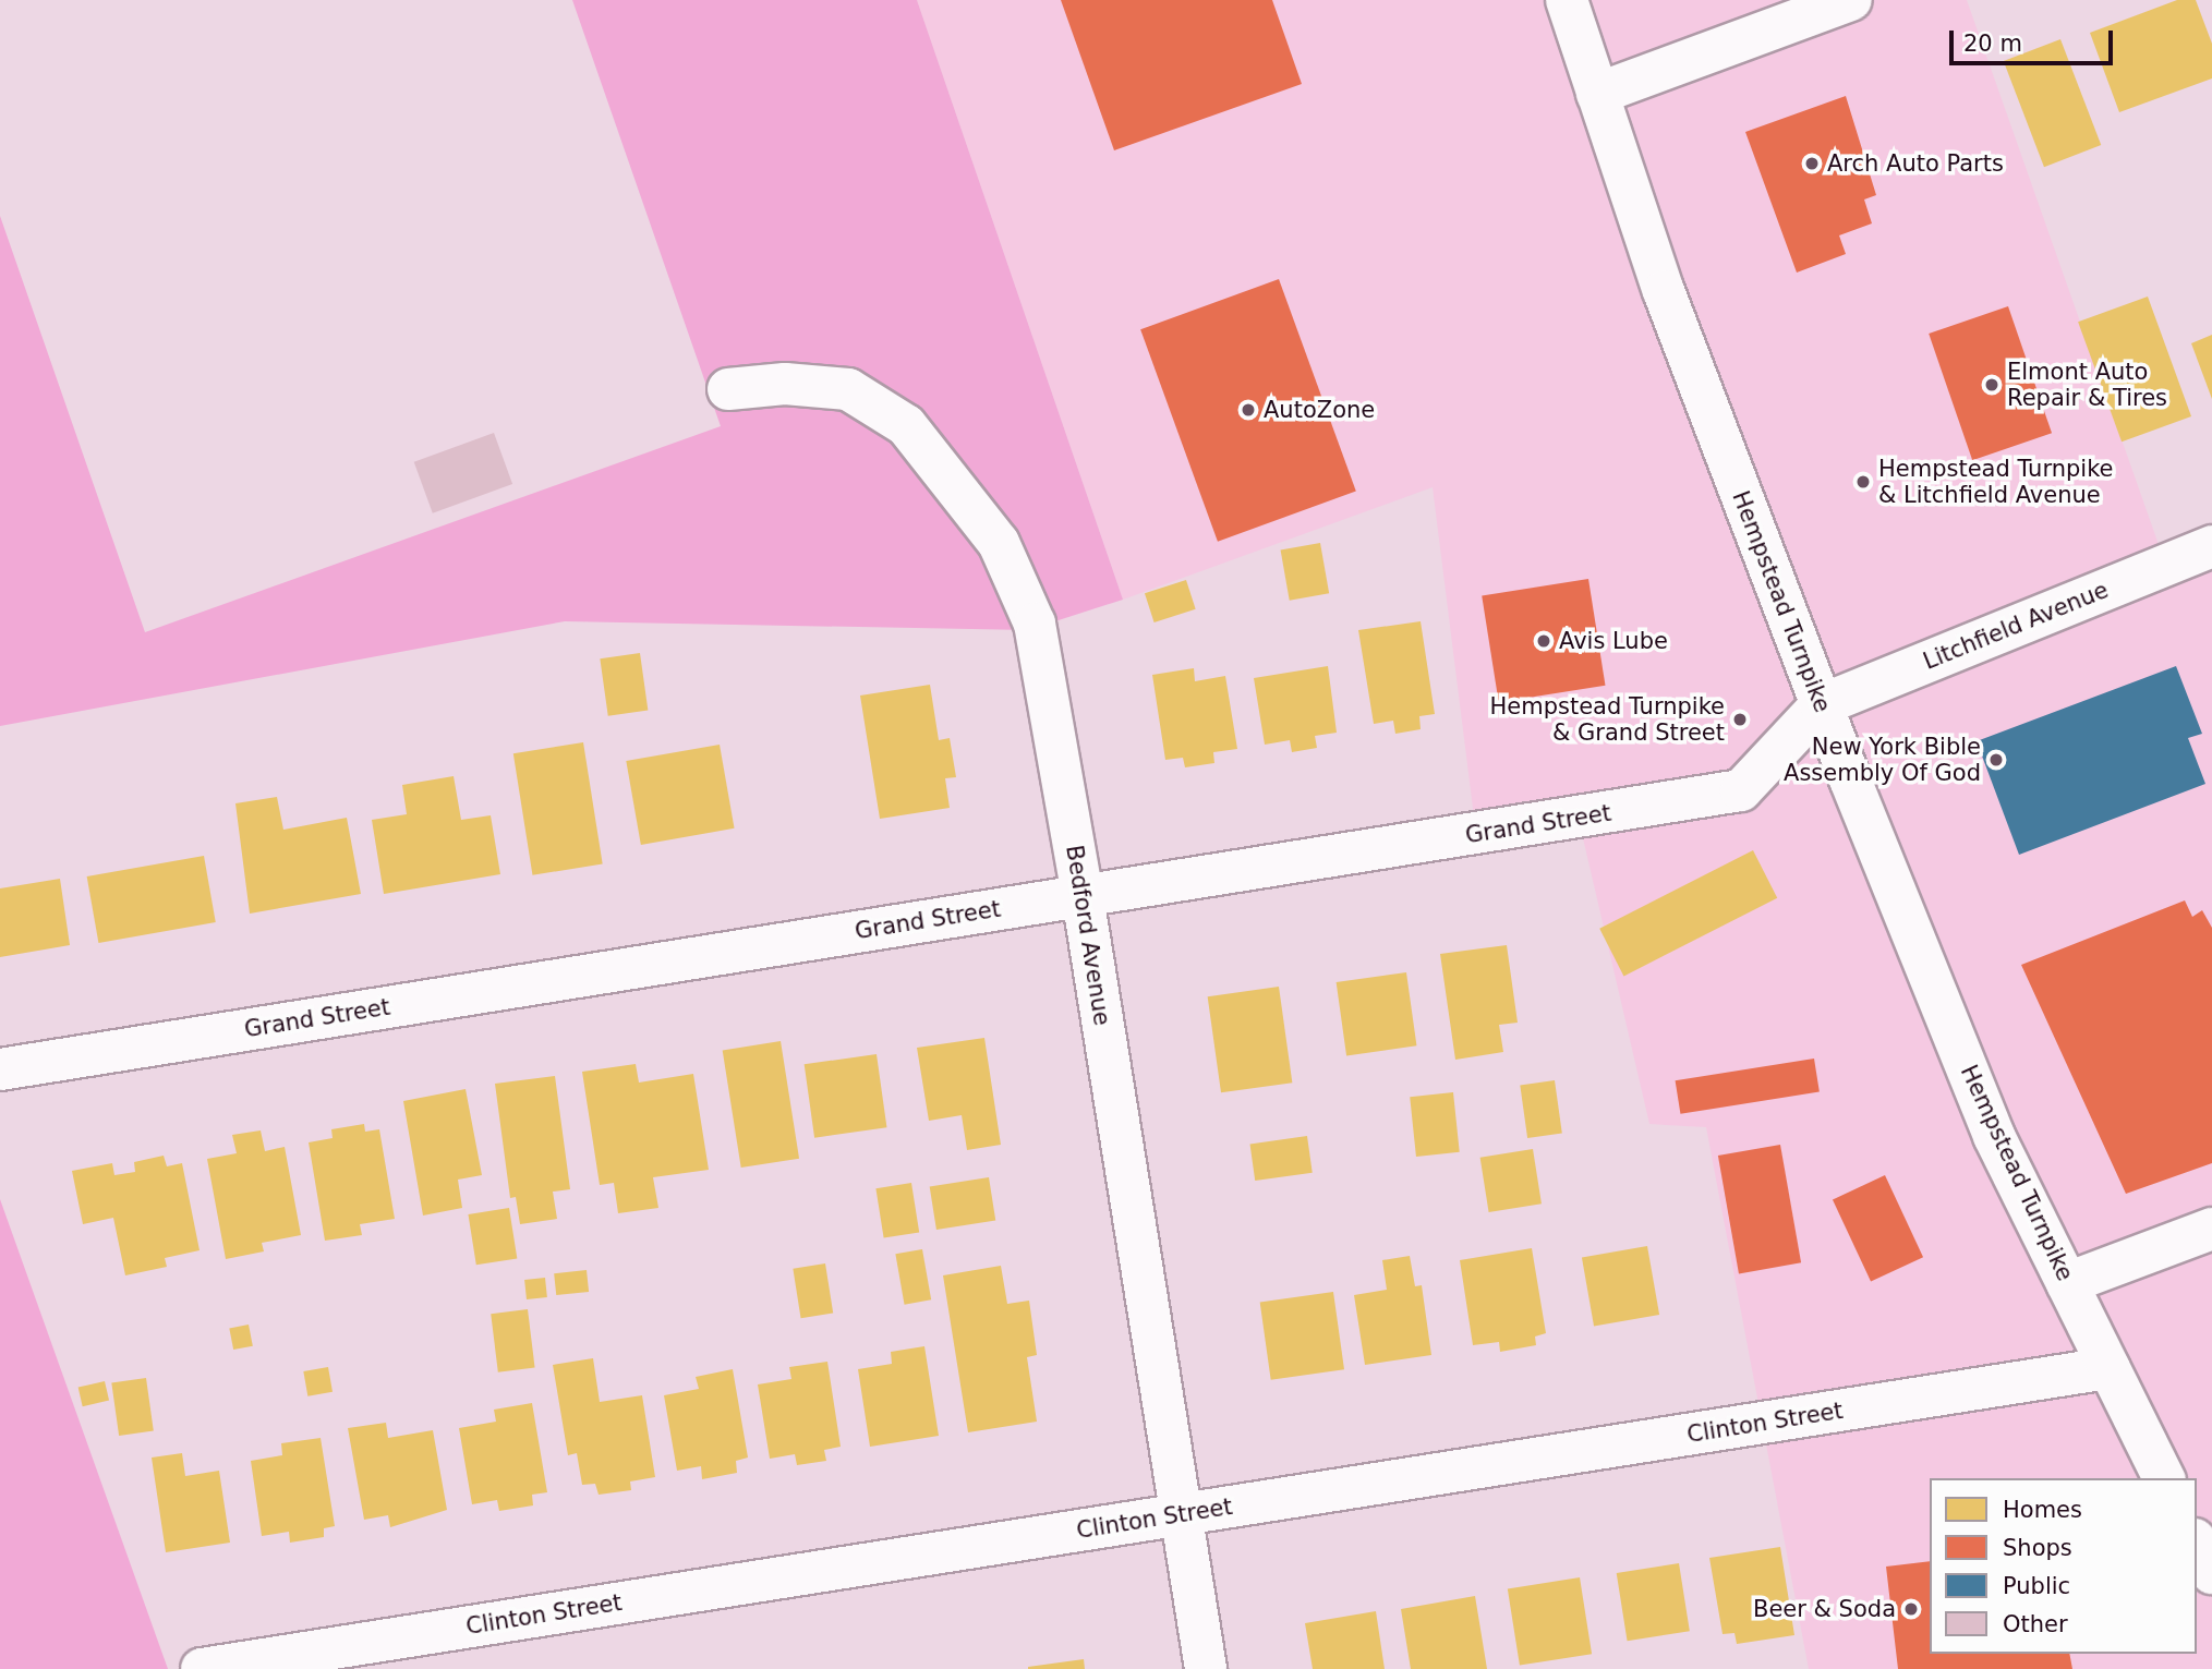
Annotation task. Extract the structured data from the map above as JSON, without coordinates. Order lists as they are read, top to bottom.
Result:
{
  "streets": {
    "street": [
      "Hempstead Turnpike",
      "Litchfield Avenue",
      "Grand Street",
      "Bedford Avenue",
      "Clinton Street"
    ]
  },
  "crossings": [
    ["Hempstead Turnpike", "Litchfield Avenue"],
    ["Hempstead Turnpike", "Grand Street"],
    ["Hempstead Turnpike", "Clinton Street"],
    ["Litchfield Avenue", "Grand Street"],
    ["Grand Street", "Bedford Avenue"],
    ["Bedford Avenue", "Clinton Street"]
  ],
  "places": [
    "Arch Auto Parts",
    "Elmont Auto Repair & Tires",
    "AutoZone",
    "Hempstead Turnpike & Litchfield Avenue",
    "Avis Lube",
    "Hempstead Turnpike & Grand Street",
    "New York Bible Assembly Of God",
    "Beer & Soda"
  ],
  "legend": [
    "Homes",
    "Shops",
    "Public",
    "Other"
  ],
  "scale_bar": "20 m"
}
